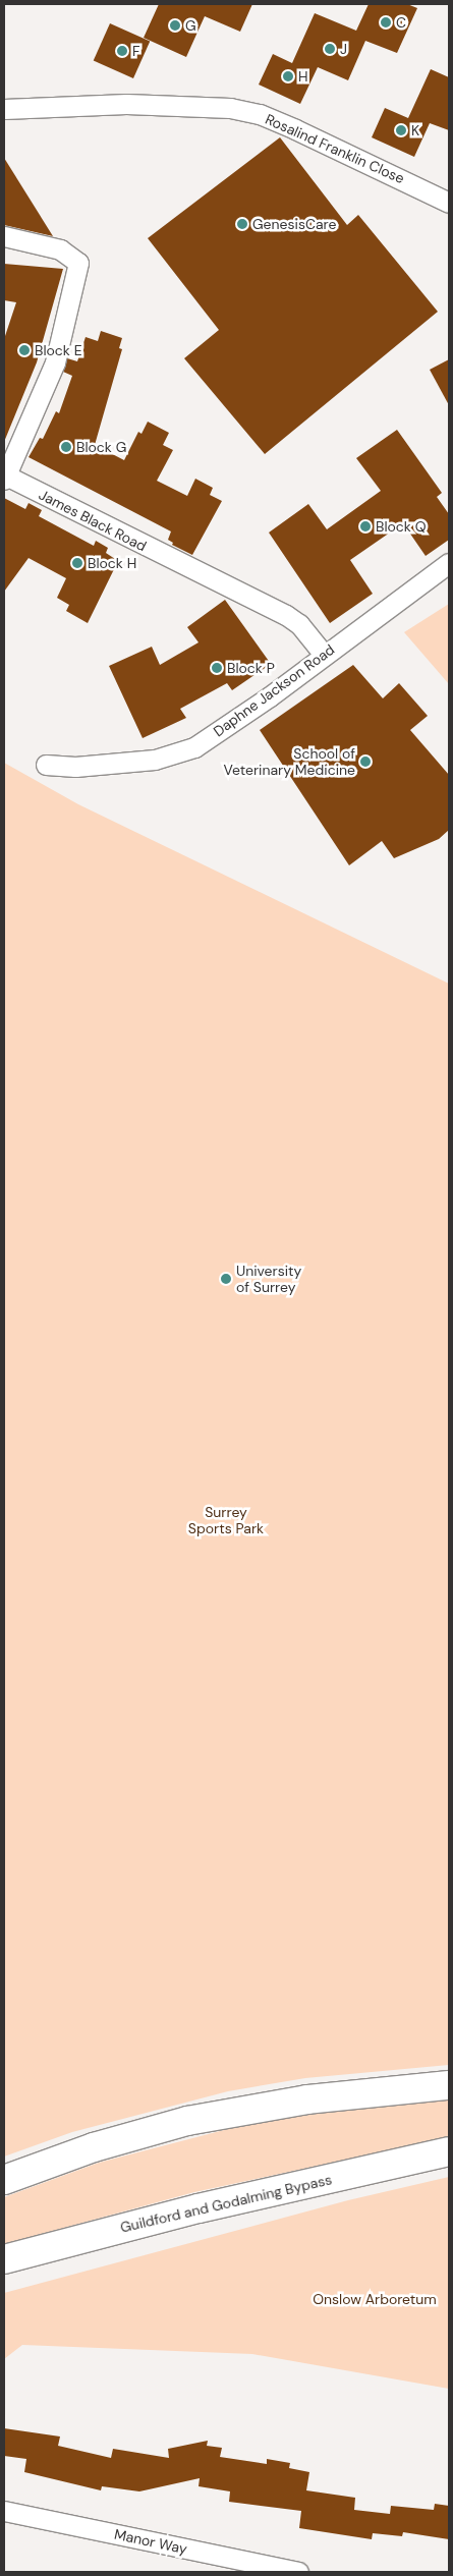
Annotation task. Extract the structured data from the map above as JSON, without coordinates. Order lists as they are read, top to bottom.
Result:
{
  "streets": {
    "highway": ["Guildford and Godalming Bypass"],
    "street": [
      "Rosalind Franklin Close",
      "James Black Road",
      "Daphne Jackson Road",
      "Manor Way"
    ]
  },
  "crossings": [
    ["James Black Road", "Daphne Jackson Road"]
  ],
  "parks": ["Surrey Sports Park", "Onslow Arboretum"],
  "places": [
    "C",
    "G",
    "J",
    "F",
    "H",
    "K",
    "GenesisCare",
    "Block E",
    "Block G",
    "Block Q",
    "Block H",
    "Block P",
    "School of Veterinary Medicine",
    "University of Surrey"
  ]
}
